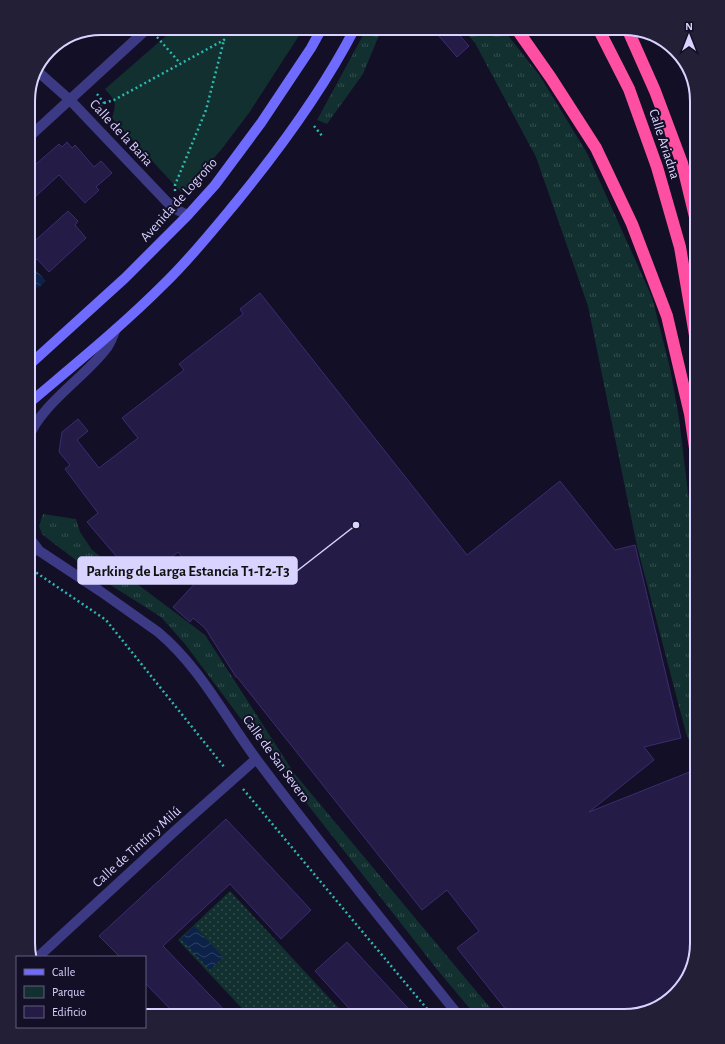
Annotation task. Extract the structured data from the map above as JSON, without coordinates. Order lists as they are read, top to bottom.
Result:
{
  "streets": {
    "highway": ["Calle Ariadna"],
    "main road": ["Avenida de Logroño"],
    "street": ["Calle de la Baña", "Calle de San Severo", "Calle de Tintín y Milú"]
  },
  "crossings": [
    ["Calle de la Baña", "Avenida de Logroño"],
    ["Calle de San Severo", "Calle de Tintín y Milú"]
  ],
  "places": ["Parking de Larga Estancia T1-T2-T3"],
  "legend": ["Calle", "Parque", "Edificio"],
  "north": "top"
}
